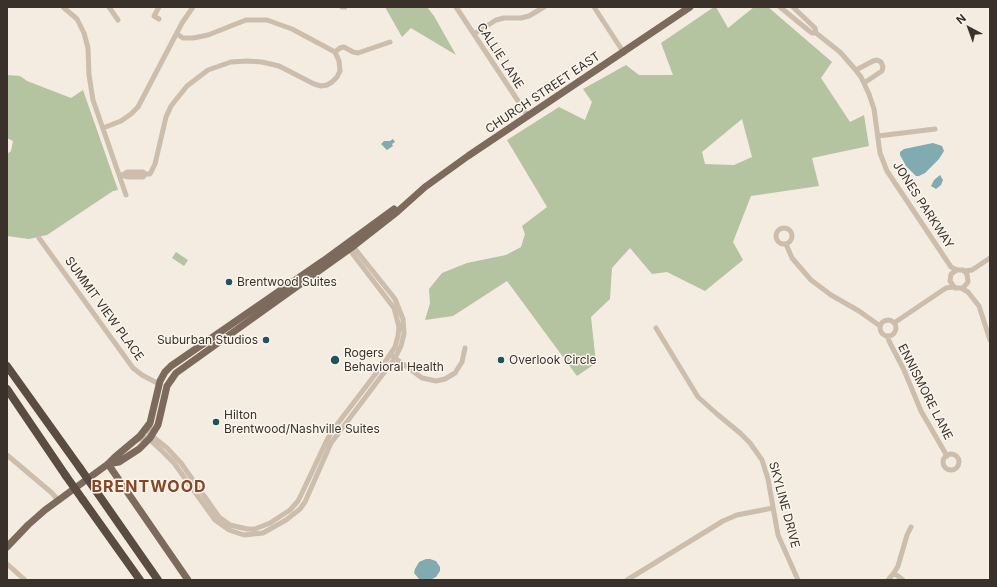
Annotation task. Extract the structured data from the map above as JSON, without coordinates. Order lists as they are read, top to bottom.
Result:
{
  "streets": {
    "main road": ["CHURCH STREET EAST"],
    "street": [
      "CALLIE LANE",
      "JONES PARKWAY",
      "SUMMIT VIEW PLACE",
      "ENNISMORE LANE",
      "SKYLINE DRIVE"
    ]
  },
  "crossings": [
    ["CALLIE LANE", "CHURCH STREET EAST"],
    ["CHURCH STREET EAST", "SUMMIT VIEW PLACE"]
  ],
  "districts": ["BRENTWOOD"],
  "places": [
    "Brentwood Suites",
    "Suburban Studios",
    "Rogers Behavioral Health",
    "Overlook Circle",
    "Hilton Brentwood/Nashville Suites"
  ],
  "north": "top left"
}
